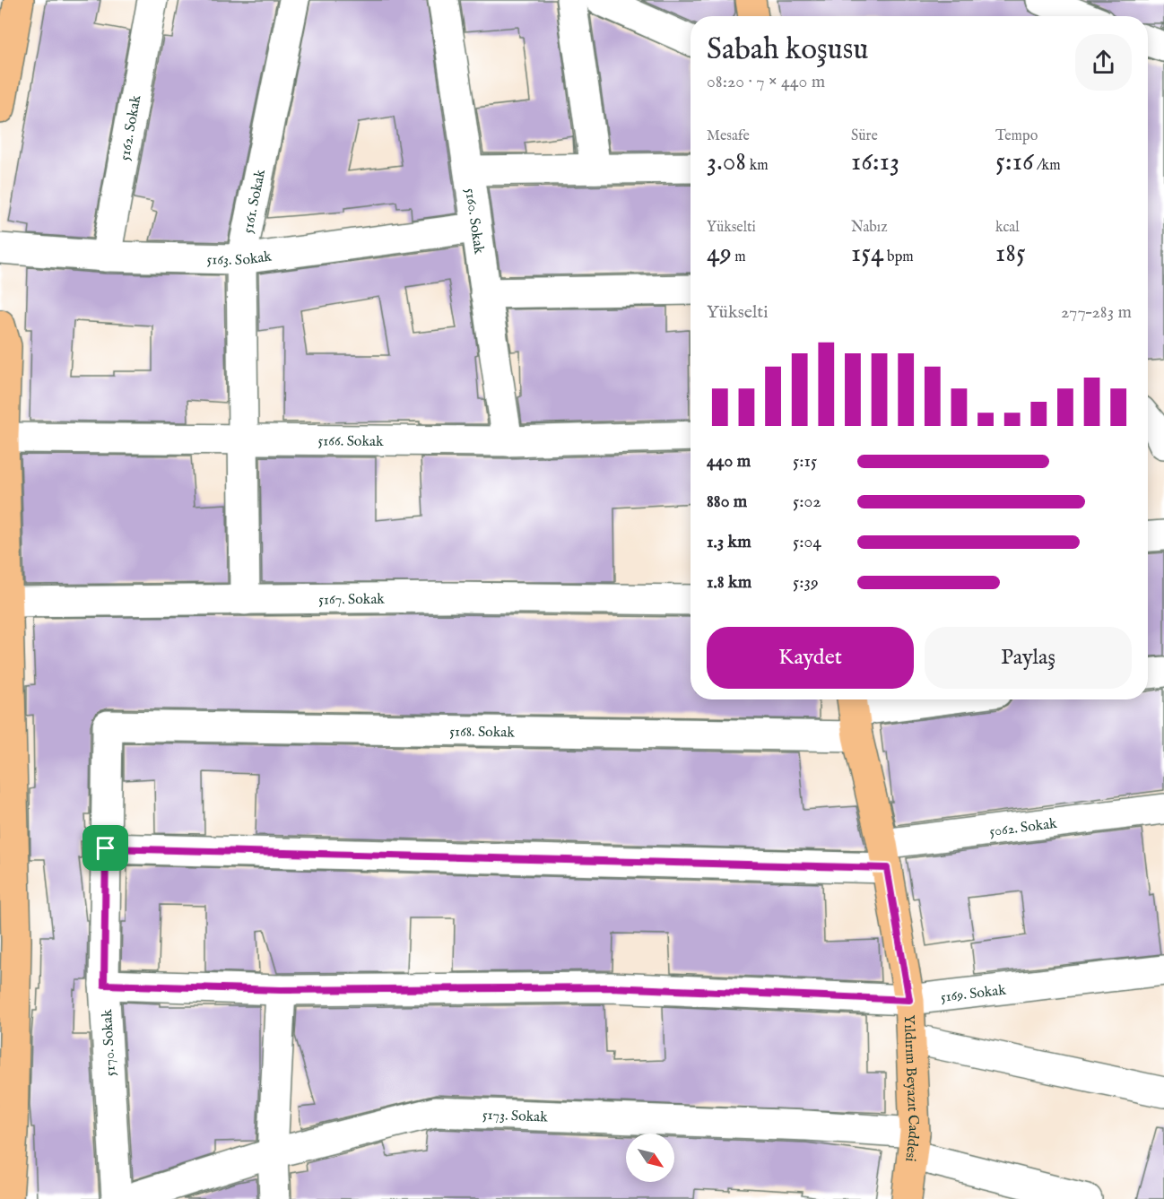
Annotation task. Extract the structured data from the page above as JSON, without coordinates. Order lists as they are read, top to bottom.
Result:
{
  "streets": {
    "main road": ["Yıldırım Beyazıt Caddesi"],
    "street": [
      "5162. Sokak",
      "5161. Sokak",
      "5160. Sokak",
      "5163. Sokak",
      "5166. Sokak",
      "5167. Sokak",
      "5168. Sokak",
      "5062. Sokak",
      "5169. Sokak",
      "5170. Sokak",
      "5173. Sokak"
    ]
  },
  "crossings": [
    ["5162. Sokak", "5163. Sokak"],
    ["5161. Sokak", "5163. Sokak"],
    ["5161. Sokak", "5166. Sokak"],
    ["5161. Sokak", "5167. Sokak"],
    ["5160. Sokak", "5163. Sokak"],
    ["5160. Sokak", "5166. Sokak"],
    ["5168. Sokak", "5170. Sokak"],
    ["5168. Sokak", "Yıldırım Beyazıt Caddesi"],
    ["5062. Sokak", "5170. Sokak"],
    ["5062. Sokak", "Yıldırım Beyazıt Caddesi"],
    ["5169. Sokak", "5170. Sokak"],
    ["5169. Sokak", "Yıldırım Beyazıt Caddesi"],
    ["Yıldırım Beyazıt Caddesi", "5173. Sokak"]
  ],
  "north": "bottom right",
  "page": {
    "heading": ["Sabah koşusu", "08:20 · 7 × 440 m"],
    "stats": [
      ["Mesafe", "3.08 km"],
      ["Süre", "16:13"],
      ["Tempo", "5:16 /km"],
      ["Yükselti", "49 m"],
      ["Nabız", "154 bpm"],
      ["kcal", "185"]
    ],
    "chart": ["Yükselti", "277–283 m"],
    "list": [
      {
        "name": "440 m",
        "note": "5:15"
      },
      {
        "name": "880 m",
        "note": "5:02"
      },
      {
        "name": "1.3 km",
        "note": "5:04"
      },
      {
        "name": "1.8 km",
        "note": "5:39"
      }
    ],
    "buttons": ["Kaydet", "Paylaş"]
  }
}
